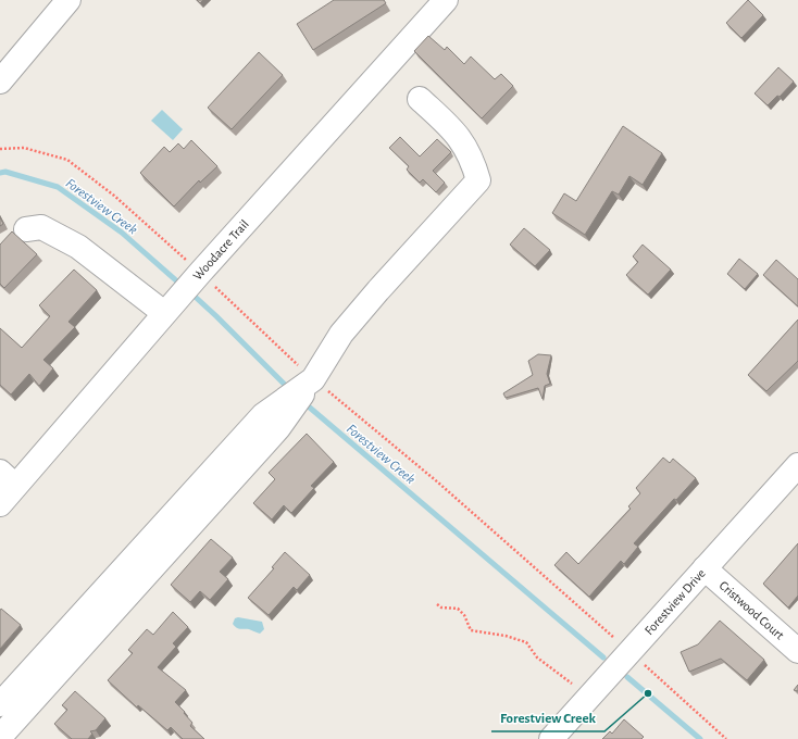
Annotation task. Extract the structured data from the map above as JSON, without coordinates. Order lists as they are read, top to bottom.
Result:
{
  "streets": {
    "street": ["Woodacre Trail", "Forestview Drive", "Cristwood Court"]
  },
  "crossings": [
    ["Forestview Drive", "Cristwood Court"]
  ],
  "water": ["Forestview Creek"],
  "places": ["Forestview Creek"]
}
